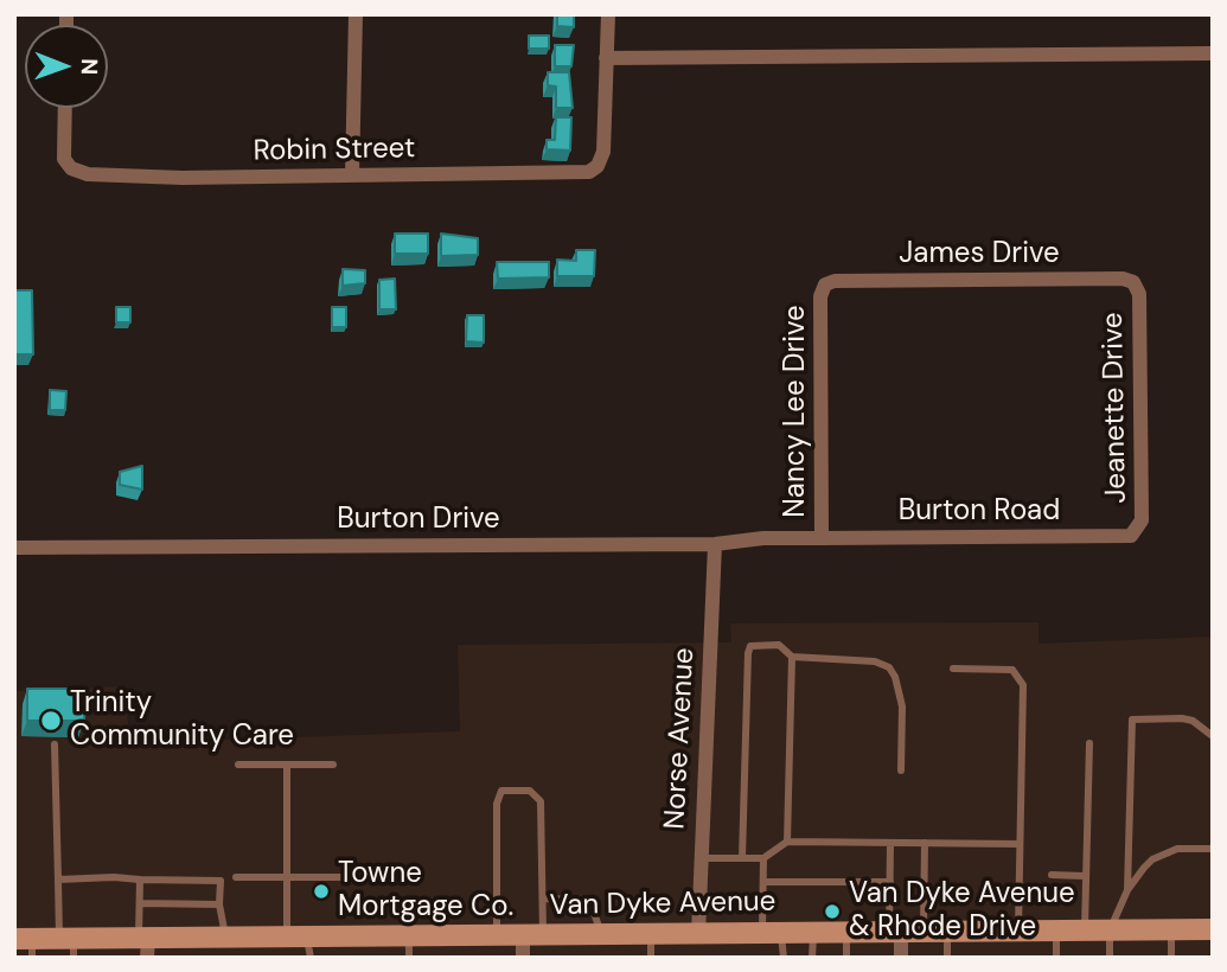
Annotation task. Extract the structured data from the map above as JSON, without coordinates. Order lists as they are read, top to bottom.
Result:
{
  "streets": {
    "main road": ["Van Dyke Avenue"],
    "street": [
      "Robin Street",
      "James Drive",
      "Jeanette Drive",
      "Nancy Lee Drive",
      "Burton Road",
      "Burton Drive",
      "Norse Avenue"
    ]
  },
  "crossings": [
    ["James Drive", "Jeanette Drive"],
    ["James Drive", "Nancy Lee Drive"],
    ["Jeanette Drive", "Burton Road"],
    ["Nancy Lee Drive", "Burton Road"],
    ["Nancy Lee Drive", "Burton Drive"],
    ["Burton Road", "Burton Drive"],
    ["Burton Drive", "Norse Avenue"],
    ["Norse Avenue", "Van Dyke Avenue"]
  ],
  "places": ["Trinity Community Care", "Towne Mortgage Co.", "Van Dyke Avenue & Rhode Drive"],
  "north": "right"
}
